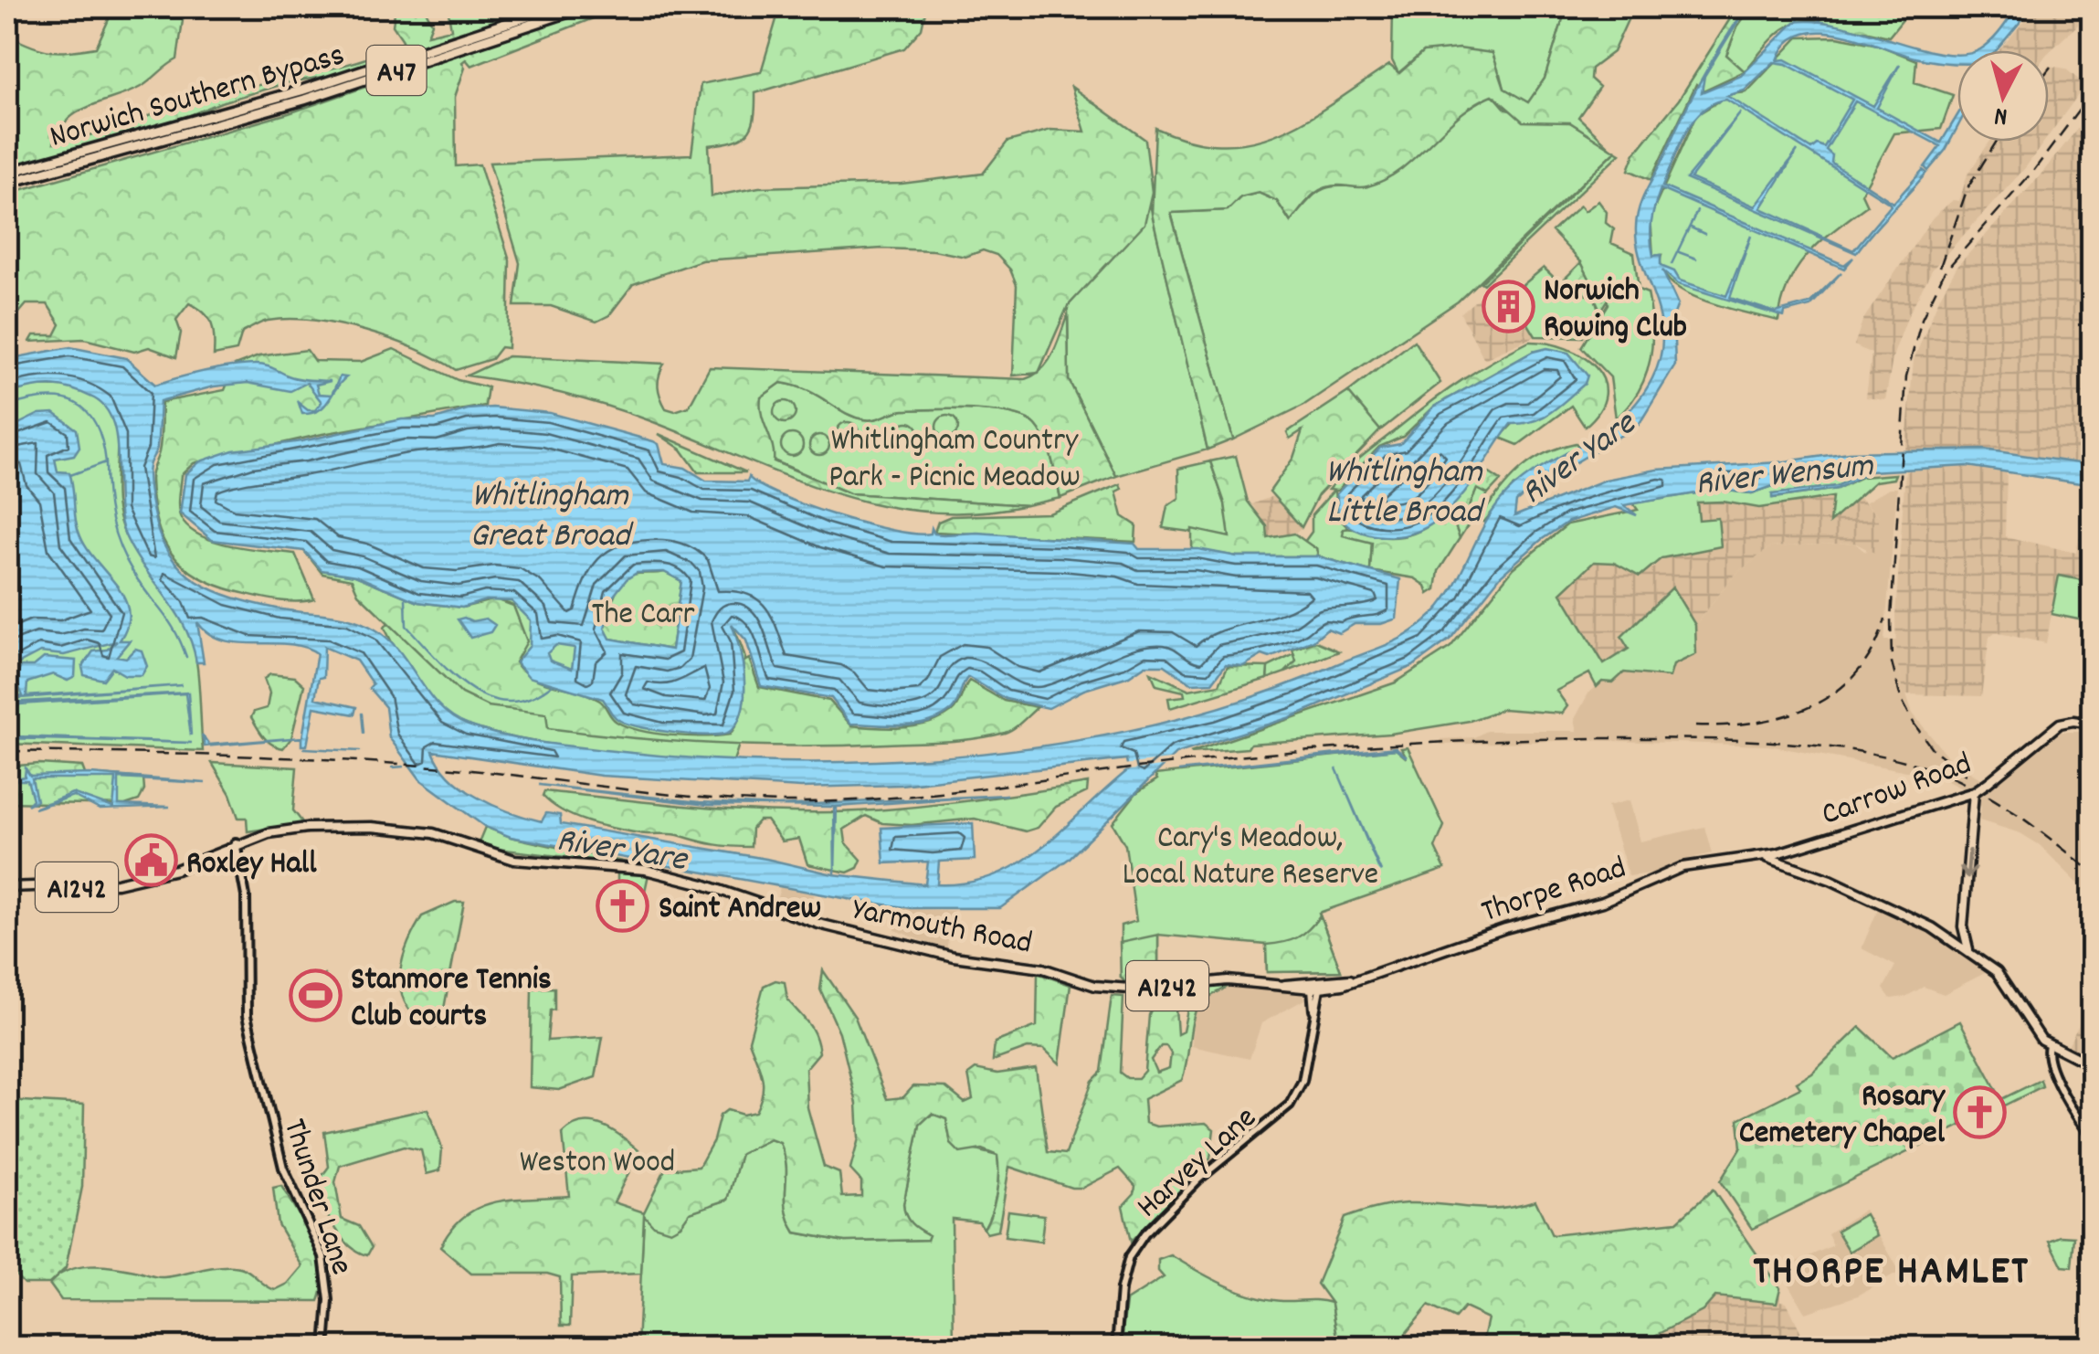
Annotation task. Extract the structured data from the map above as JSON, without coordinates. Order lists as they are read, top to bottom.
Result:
{
  "streets": {
    "highway": ["A47", "Norwich Southern Bypass"],
    "main road": [
      "Carrow Road",
      "A1242",
      "Thorpe Road",
      "Yarmouth Road"
    ],
    "street": ["Harvey Lane", "Thunder Lane"]
  },
  "crossings": [
    ["Carrow Road", "A1242"],
    ["Carrow Road", "Thorpe Road"],
    ["A1242", "Thorpe Road"],
    ["Thorpe Road", "Yarmouth Road"],
    ["Thorpe Road", "Harvey Lane"],
    ["Yarmouth Road", "Harvey Lane"],
    ["Yarmouth Road", "Thunder Lane"]
  ],
  "districts": ["THORPE HAMLET"],
  "water": [
    "River Yare",
    "Whitlingham Little Broad",
    "River Wensum",
    "Whitlingham Great Broad"
  ],
  "parks": [
    "Whitlingham Country Park - Picnic Meadow",
    "The Carr",
    "Cary's Meadow, Local Nature Reserve",
    "Weston Wood"
  ],
  "places": {
    "building": ["Norwich Rowing Club"],
    "public building": ["Roxley Hall"],
    "church": ["Saint Andrew", "Rosary Cemetery Chapel"],
    "sports": ["Stanmore Tennis Club courts"]
  },
  "north": "bottom"
}
